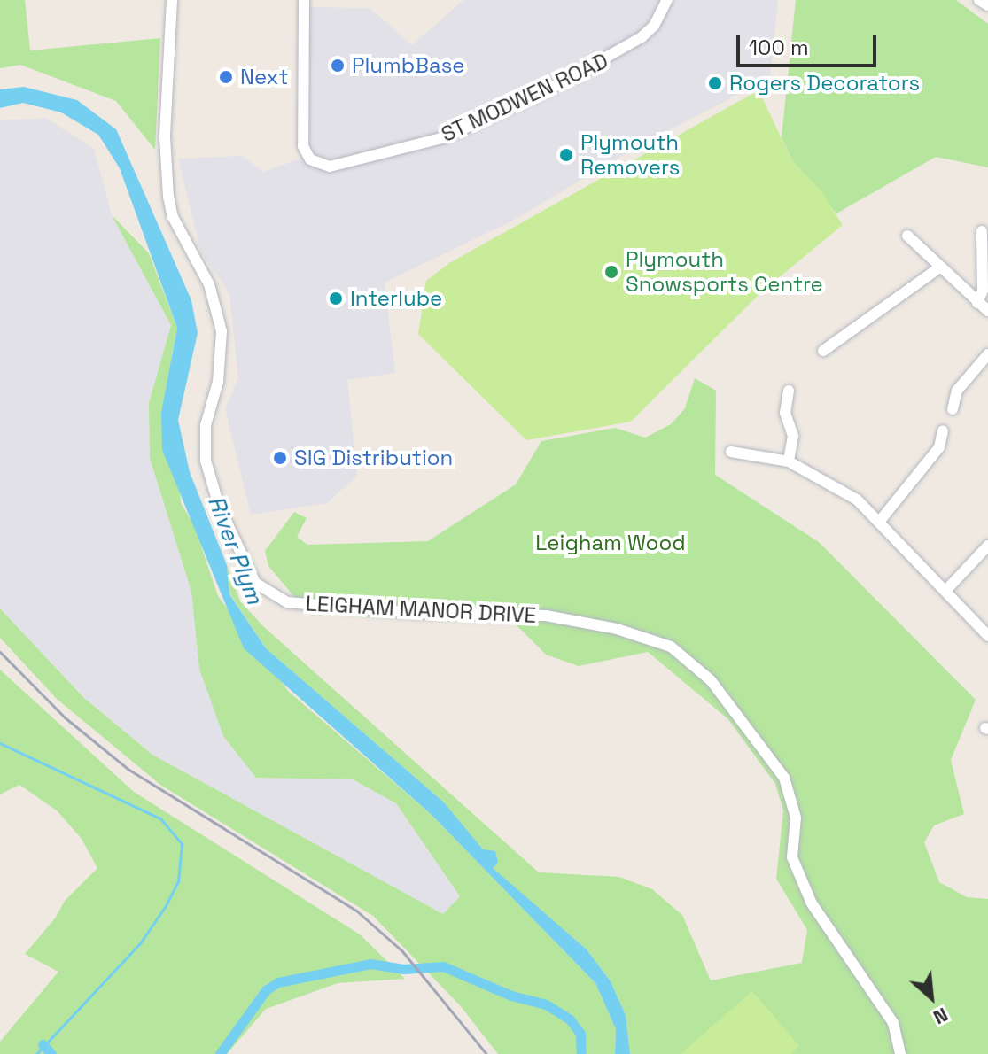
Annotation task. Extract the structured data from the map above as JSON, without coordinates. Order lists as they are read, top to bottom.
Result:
{
  "streets": {
    "street": ["ST MODWEN ROAD", "LEIGHAM MANOR DRIVE"]
  },
  "water": ["River Plym"],
  "parks": ["Leigham Wood"],
  "places": [
    "PlumbBase",
    "Next",
    "Rogers Decorators",
    "Plymouth Removers",
    "Plymouth Snowsports Centre",
    "Interlube",
    "SIG Distribution"
  ],
  "scale_bar": "100 m",
  "north": "bottom right"
}
